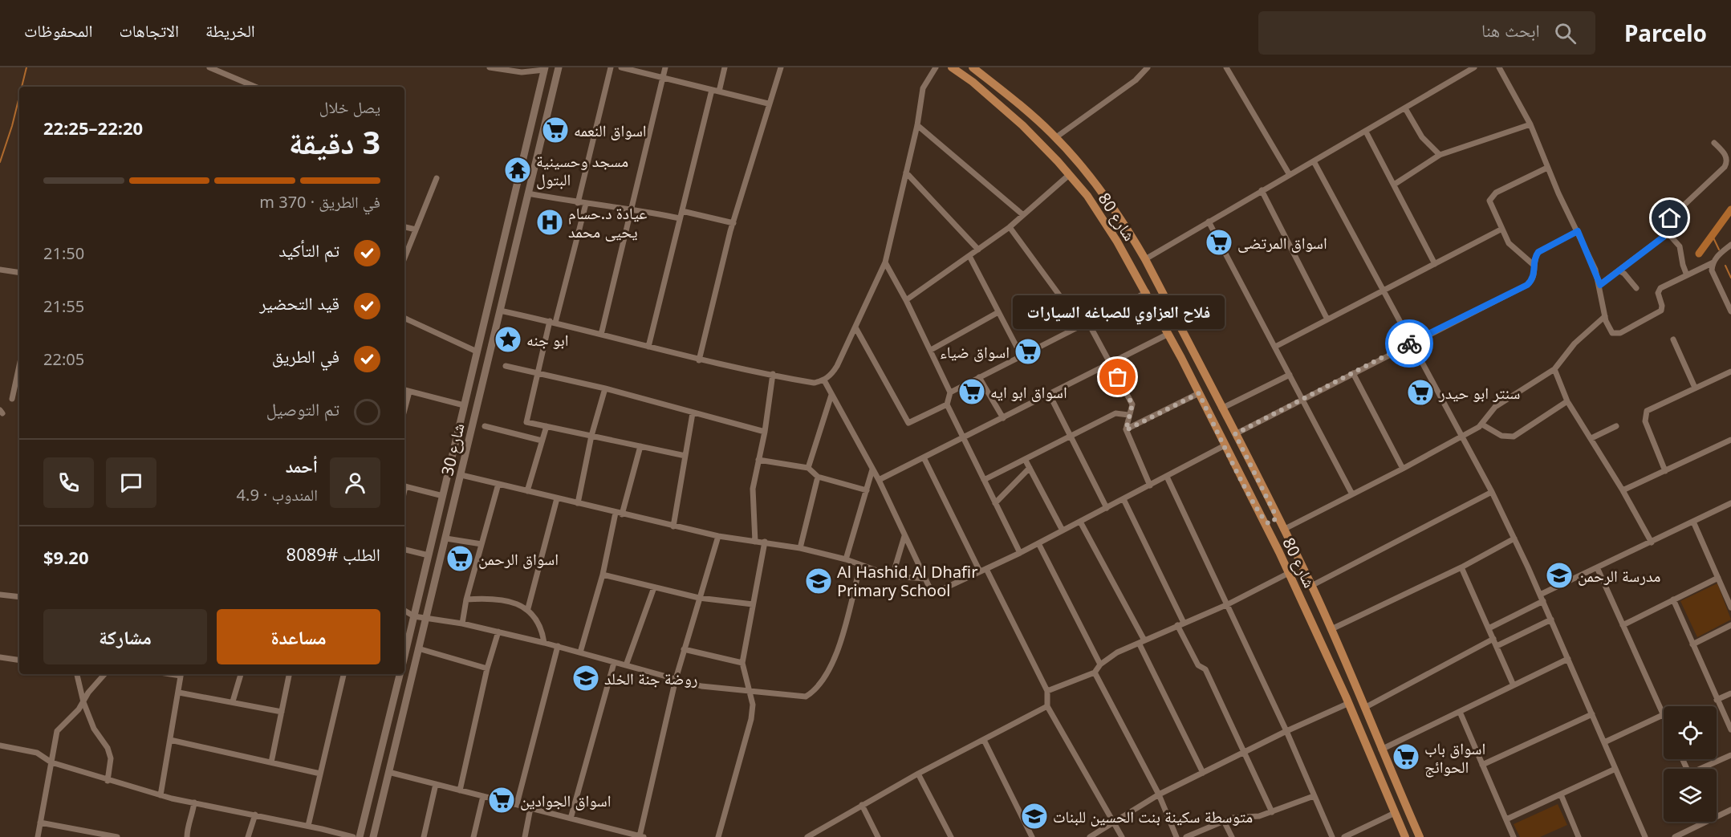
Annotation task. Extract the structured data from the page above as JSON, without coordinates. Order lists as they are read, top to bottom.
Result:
{
  "streets": {
    "main road": ["شارع 80"],
    "street": ["شارع 30"]
  },
  "places": {
    "supermarket": [
      "اسواق النعمه",
      "اسواق المرتضى",
      "اسواق ضياء",
      "اسواق ابو ايه",
      "سنتر ابو حيدر",
      "اسواق الرحمن",
      "اسواق باب الحوائج",
      "اسواق الجوادين"
    ],
    "temple": ["مسجد وحسينية البتول"],
    "hospital": ["عيادة د.حسام يحيى محمد"],
    "place": ["ابو جنه"],
    "other": ["فلاح العزاوي للصباغه السيارات"],
    "school or university": [
      "مدرسة الرحمن",
      "Al Hashid Al Dhafir Primary School",
      "روضة جنة الخلد",
      "متوسطة سكينة بنت الحسين للبنات"
    ]
  },
  "page": {
    "header": "Parcelo",
    "search": "ابحث هنا",
    "nav": ["الخريطة", "الاتجاهات", "المحفوظات"],
    "heading": ["3 دقيقة", "يصل خلال", "22:20–22:25"],
    "panel": [
      "أحمد",
      "المندوب · 4.9",
      "الطلب #8089",
      "$9.20"
    ],
    "bar": "في الطريق · 370 m",
    "list": [
      ["تم التأكيد", "21:50"],
      ["قيد التحضير", "21:55"],
      ["في الطريق", "22:05"],
      "تم التوصيل"
    ],
    "bubble": "فلاح العزاوي للصباغه السيارات",
    "buttons": ["مساعدة", "مشاركة"]
  }
}
